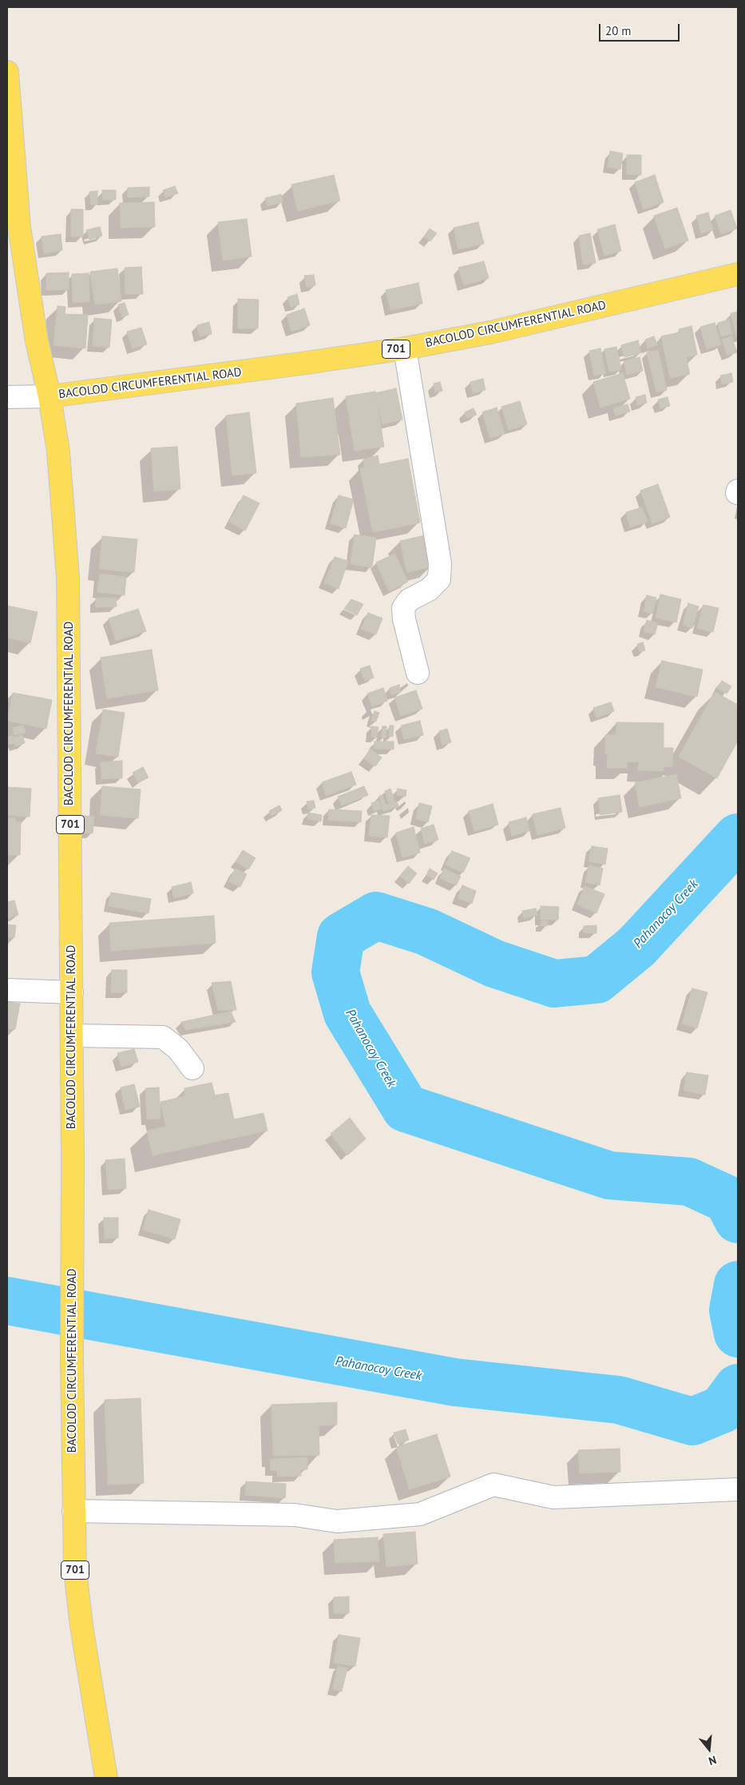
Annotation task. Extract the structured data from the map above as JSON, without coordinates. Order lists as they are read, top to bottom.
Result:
{
  "streets": {
    "main road": ["BACOLOD CIRCUMFERENTIAL ROAD", "701"]
  },
  "water": ["Pahanocoy Creek"],
  "scale_bar": "20 m",
  "north": "bottom"
}
